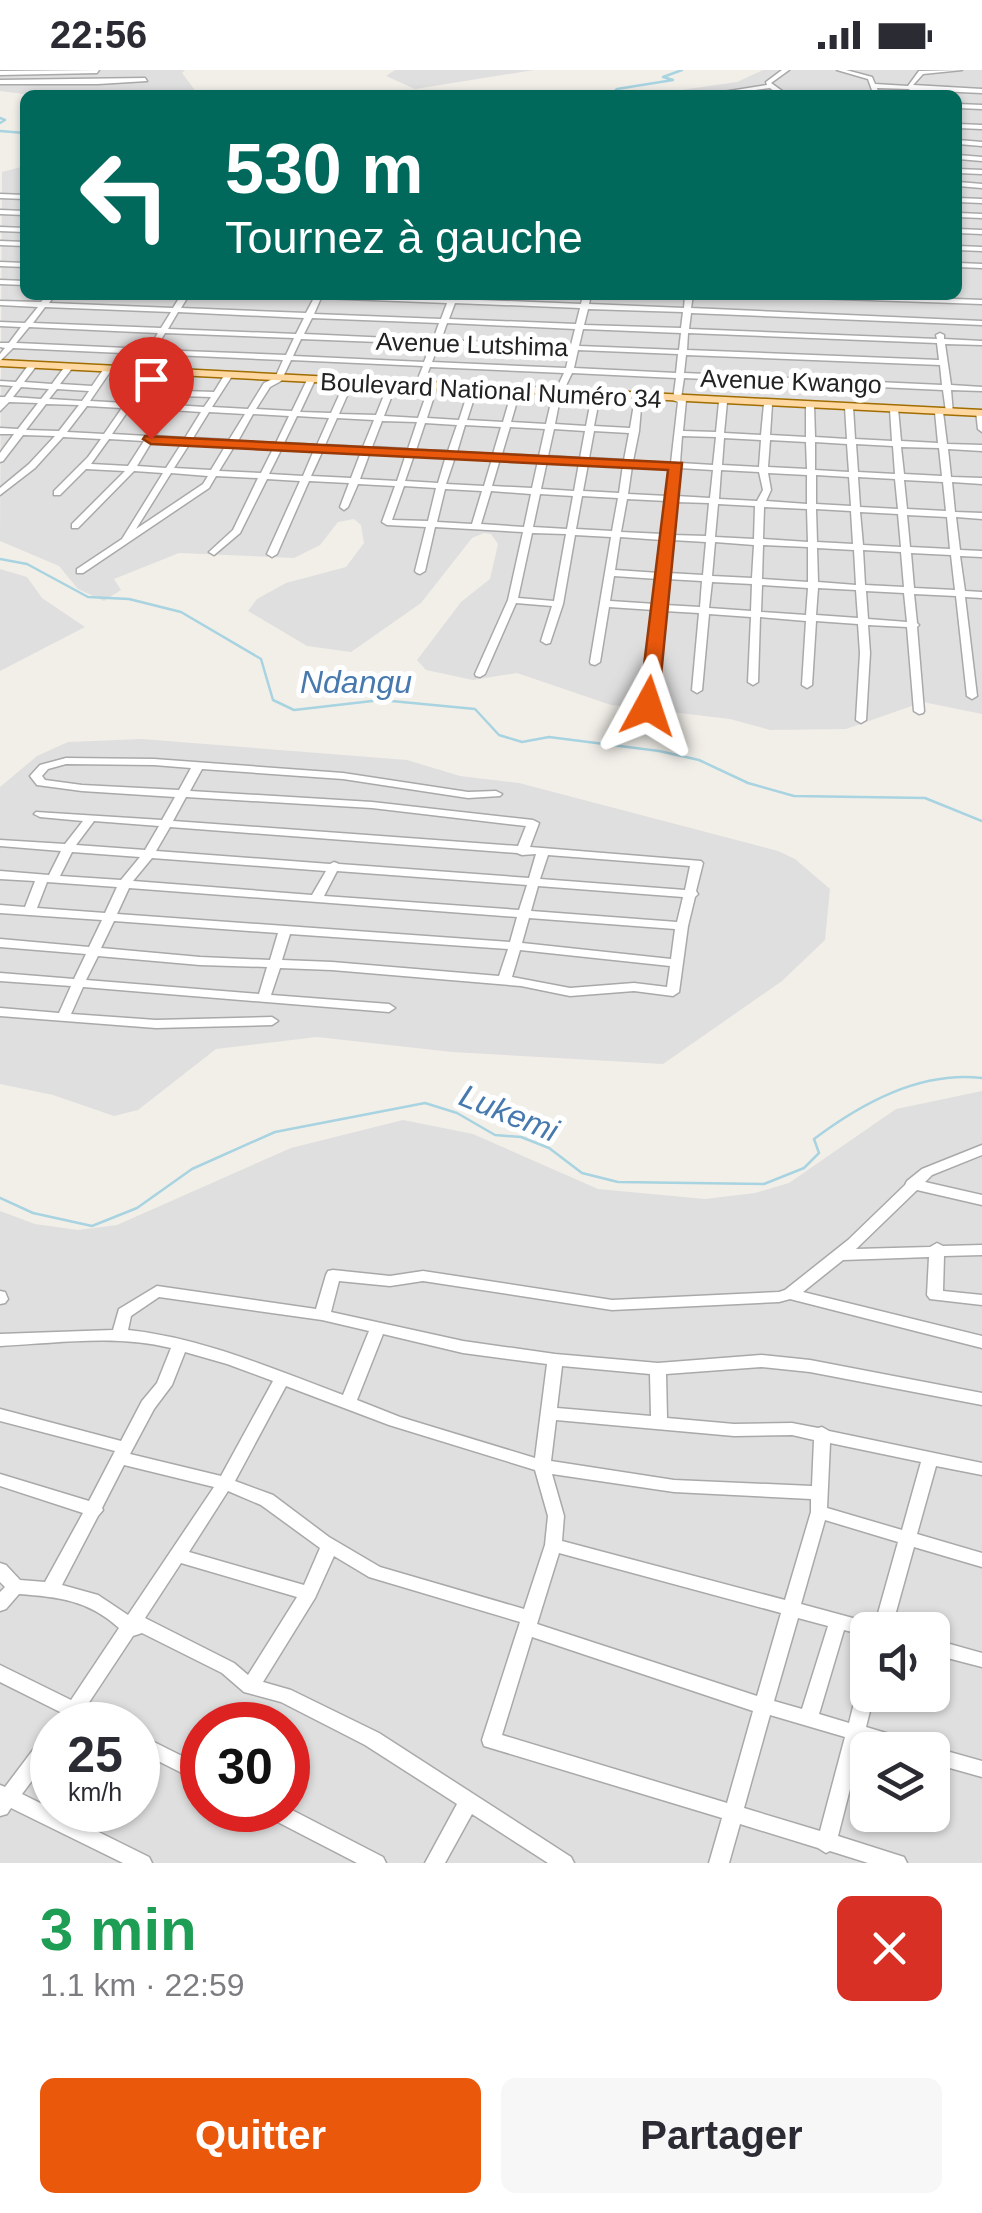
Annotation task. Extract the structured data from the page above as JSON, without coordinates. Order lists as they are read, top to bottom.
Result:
{
  "streets": {
    "main road": ["Boulevard National Numéro 34"],
    "street": ["Avenue Lutshima", "Avenue Kwango"]
  },
  "water": ["Ndangu", "Lukemi"],
  "page": {
    "status": "22:56",
    "turn": ["530 m", "Tournez à gauche"],
    "speed": "25 km/h",
    "limit": "30",
    "heading": ["3 min", "1.1 km · 22:59"],
    "buttons": ["Quitter", "Partager"]
  }
}
